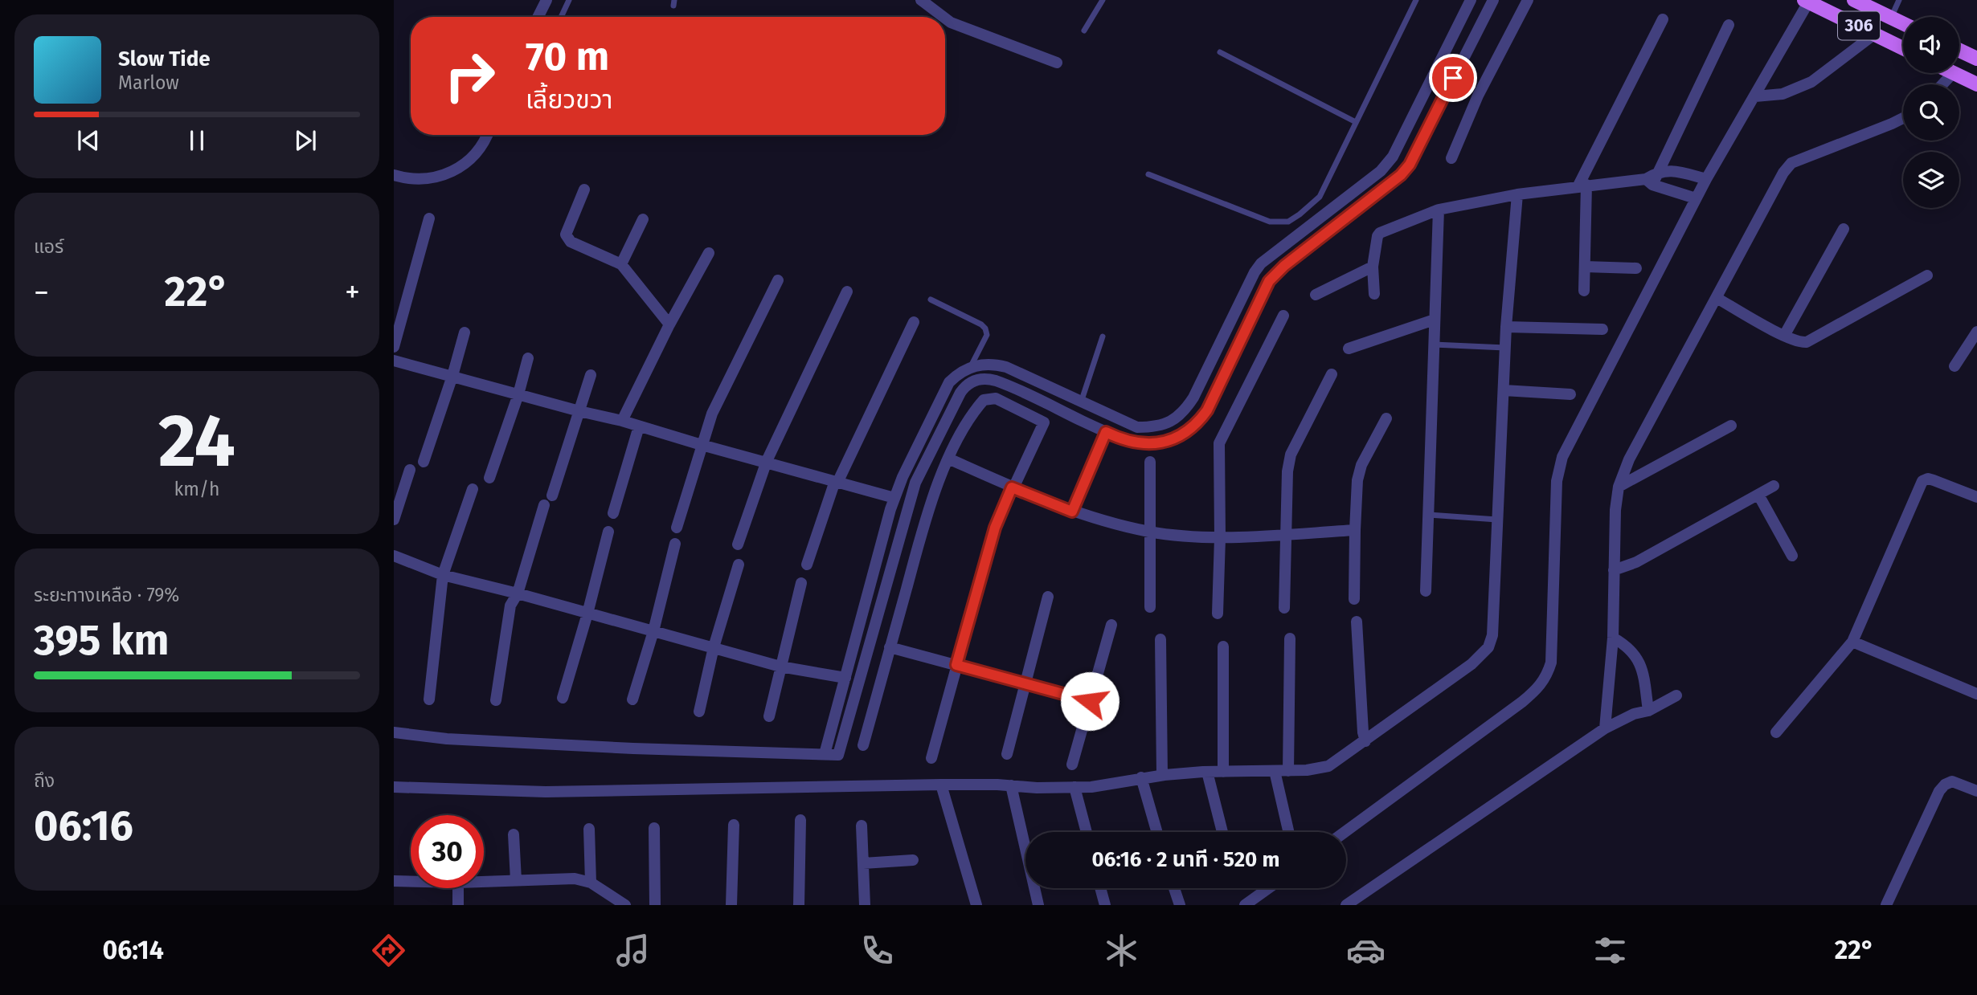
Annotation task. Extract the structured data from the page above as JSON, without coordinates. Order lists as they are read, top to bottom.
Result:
{
  "streets": {
    "main road": ["306"]
  },
  "page": {
    "turn": ["70 m", "เลี้ยวขวา"],
    "song": ["Slow Tide", "Marlow"],
    "tile": [
      "แอร์",
      ["24", "km/h"],
      ["ระยะทางเหลือ · 79%", "395 km"],
      ["ถึง", "06:16"]
    ],
    "heat": ["−", "22°", "+"],
    "limit": "30",
    "trip": "06:16 · 2 นาที · 520 m",
    "tabs": ["06:14", "22°"]
  }
}
